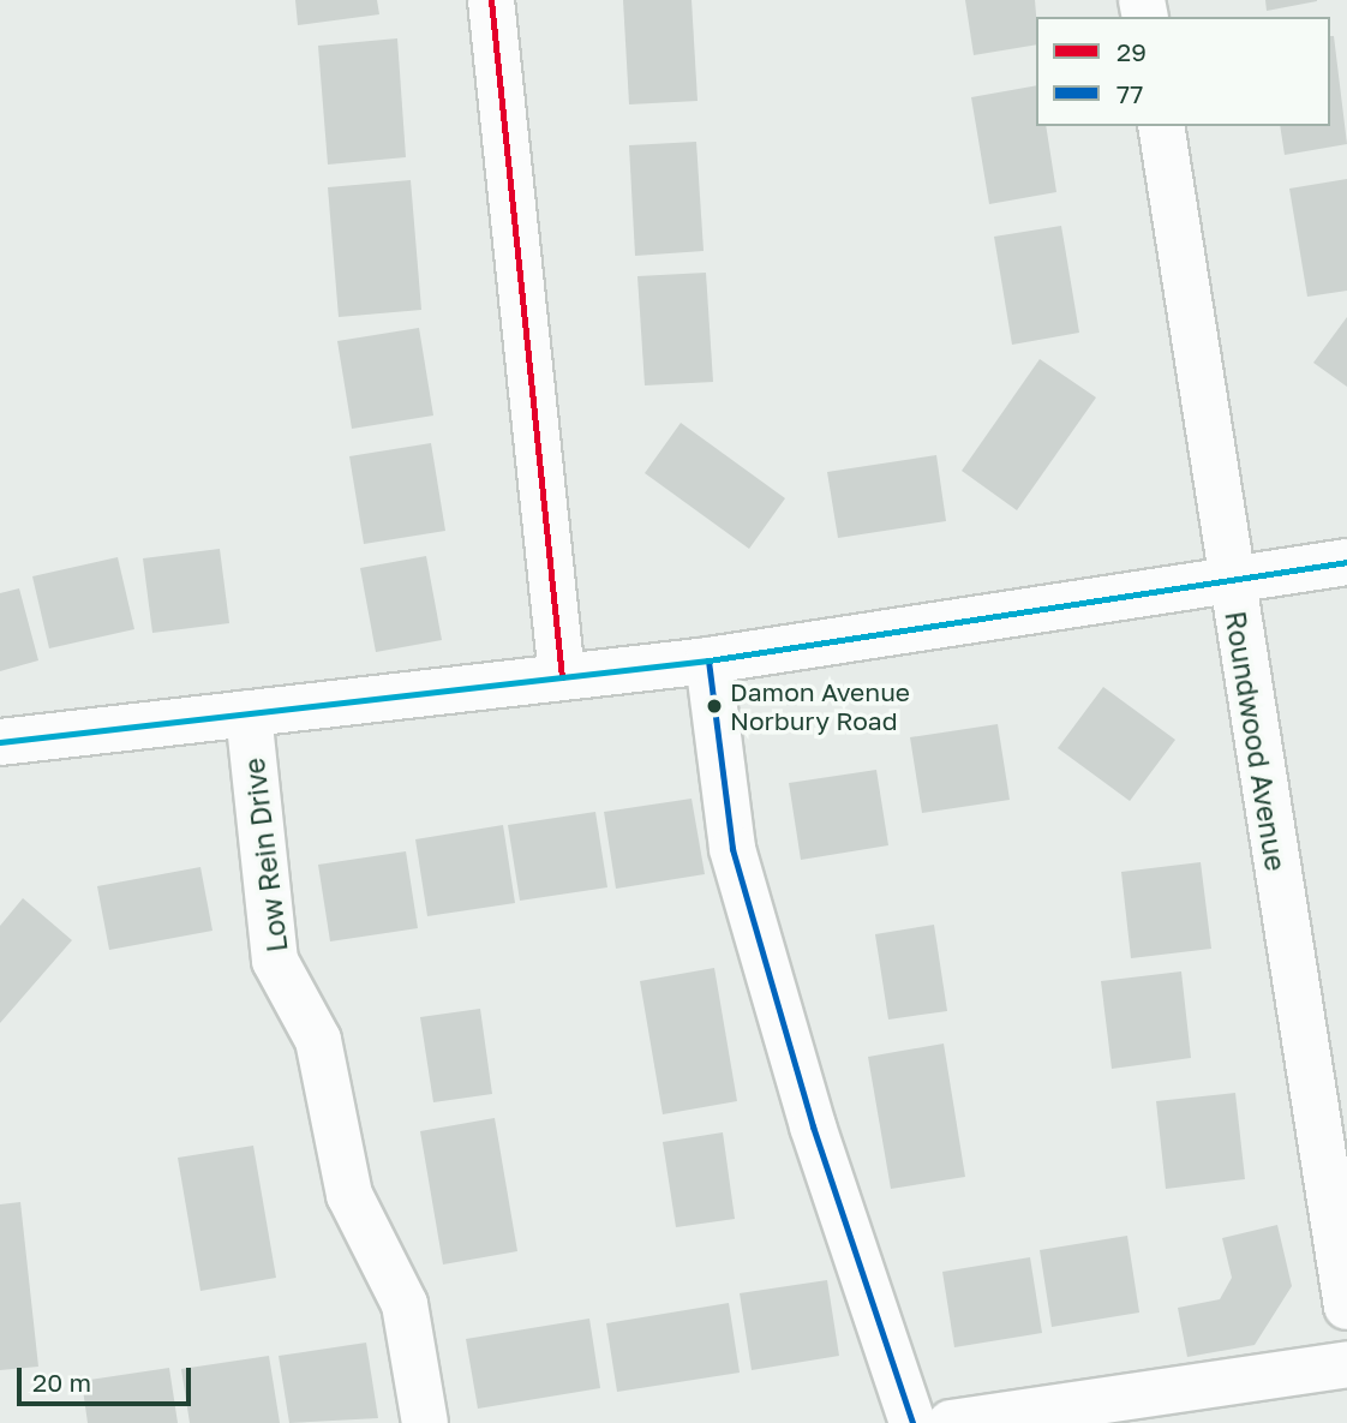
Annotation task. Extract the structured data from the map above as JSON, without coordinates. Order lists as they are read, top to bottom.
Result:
{
  "streets": {
    "street": ["Roundwood Avenue", "Low Rein Drive"]
  },
  "places": ["Damon Avenue Norbury Road"],
  "lines": ["transit line 29", "transit line 77"],
  "legend": ["29", "77"],
  "scale_bar": "20 m"
}
